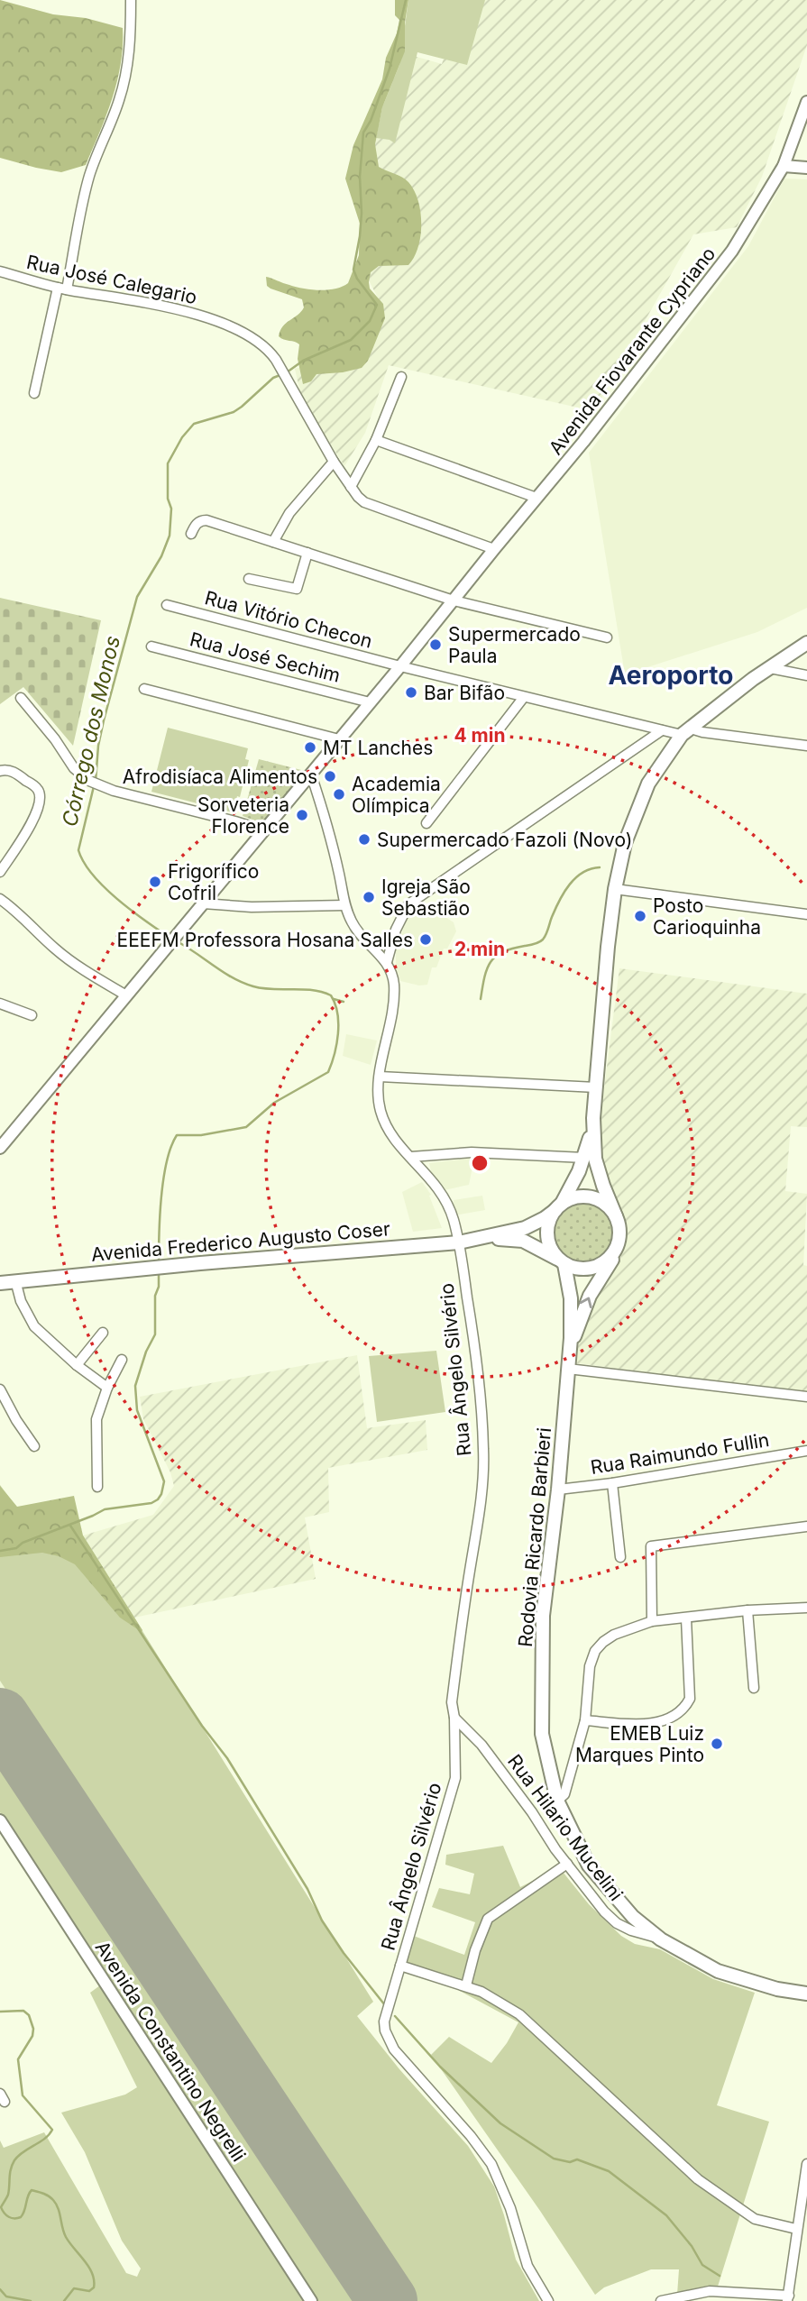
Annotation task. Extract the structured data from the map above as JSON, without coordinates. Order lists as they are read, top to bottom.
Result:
{
  "streets": {
    "main road": ["Avenida Frederico Augusto Coser", "Rodovia Ricardo Barbieri"],
    "street": [
      "Rua José Calegario",
      "Avenida Fiovarante Cypriano",
      "Rua Vitório Checon",
      "Rua José Sechim",
      "Rua Ângelo Silvério",
      "Rua Raimundo Fullin",
      "Rua Hilario Mucelini",
      "Avenida Constantino Negrelli"
    ]
  },
  "crossings": [
    ["Rua José Calegario", "Avenida Fiovarante Cypriano"],
    ["Avenida Fiovarante Cypriano", "Rua Vitório Checon"],
    ["Avenida Fiovarante Cypriano", "Rua José Sechim"],
    ["Avenida Frederico Augusto Coser", "Rua Ângelo Silvério"],
    ["Rua Ângelo Silvério", "Rua Hilario Mucelini"],
    ["Rua Raimundo Fullin", "Rodovia Ricardo Barbieri"],
    ["Rodovia Ricardo Barbieri", "Rua Hilario Mucelini"]
  ],
  "districts": ["Aeroporto"],
  "water": ["Córrego dos Monos"],
  "places": [
    "Supermercado Paula",
    "Bar Bifão",
    "MT Lanches",
    "Afrodisíaca Alimentos",
    "Academia Olímpica",
    "Sorveteria Florence",
    "Supermercado Fazoli (Novo)",
    "Frigorífico Cofril",
    "Igreja São Sebastião",
    "Posto Carioquinha",
    "EEEFM Professora Hosana Salles",
    "EMEB Luiz Marques Pinto"
  ],
  "rings": ["4 min", "2 min"]
}
